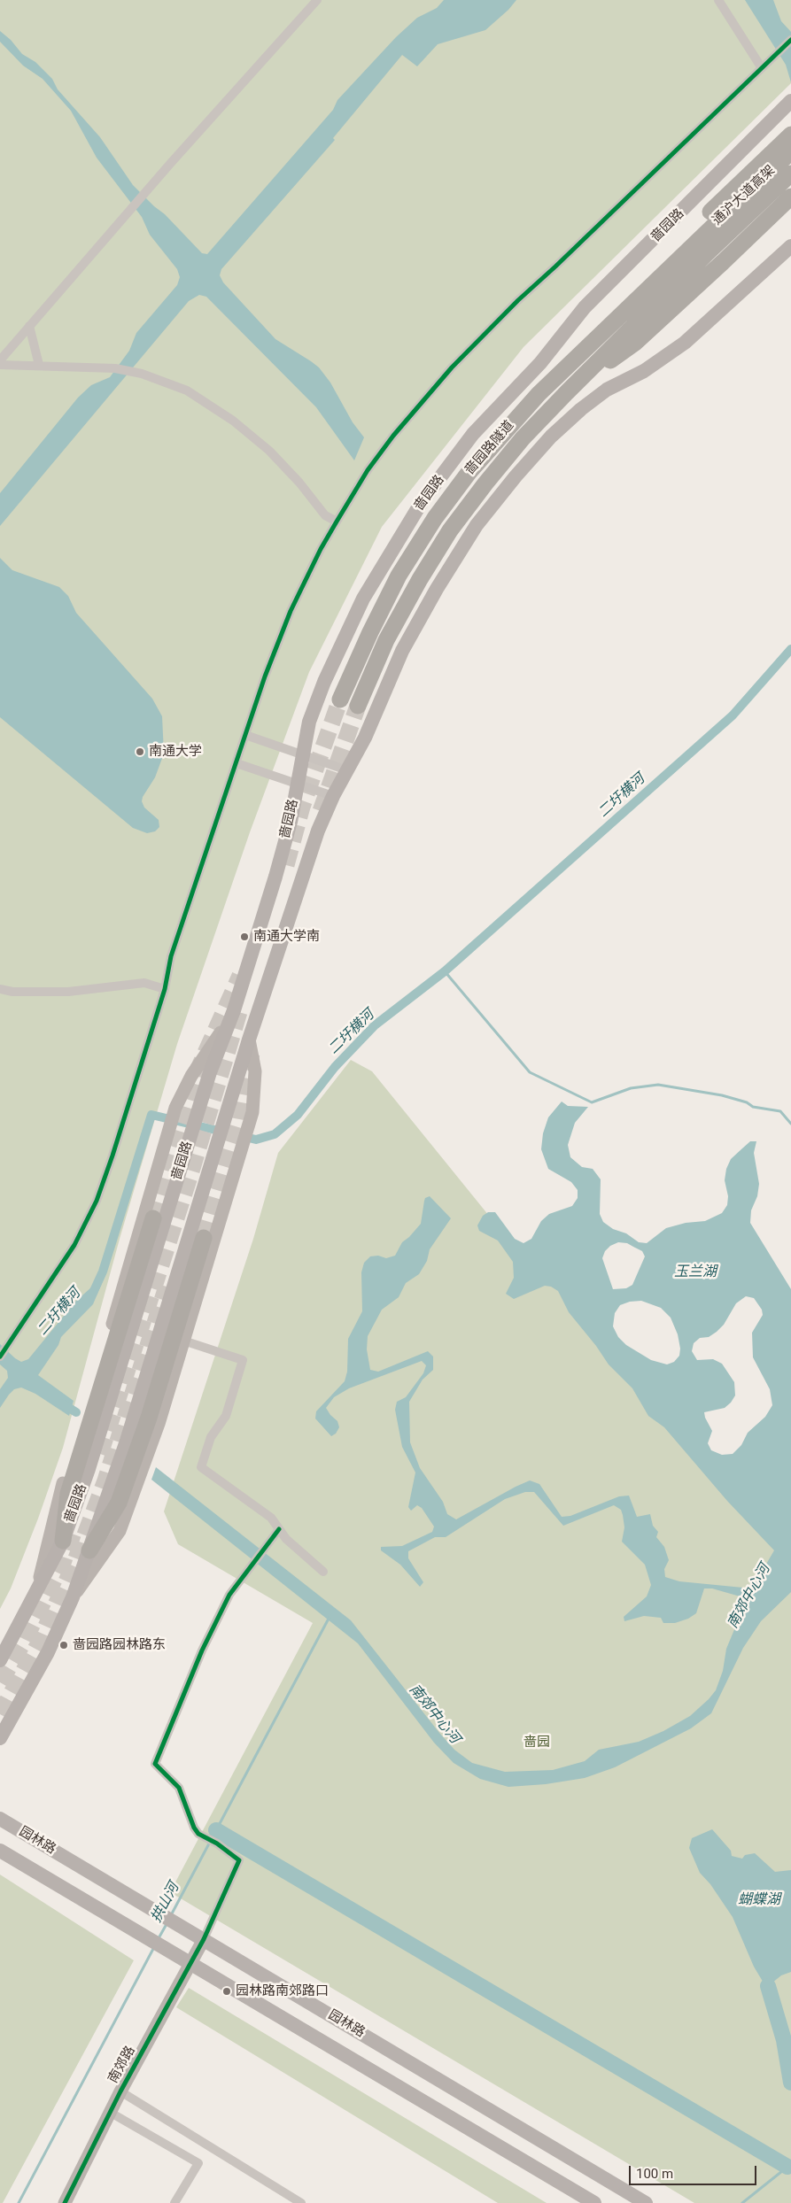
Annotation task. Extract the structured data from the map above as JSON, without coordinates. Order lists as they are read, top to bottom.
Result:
{
  "streets": {
    "highway": ["通沪大道高架", "啬园路隧道"],
    "main road": ["啬园路", "园林路"],
    "street": ["南郊路"]
  },
  "crossings": [
    ["通沪大道高架", "啬园路隧道"],
    ["园林路", "南郊路"]
  ],
  "water": [
    "二圩横河",
    "玉兰湖",
    "南郊中心河",
    "蝴蝶湖",
    "拱山河"
  ],
  "parks": ["啬园"],
  "places": [
    "南通大学",
    "南通大学南",
    "啬园路园林路东",
    "园林路南郊路口"
  ],
  "scale_bar": "100 m"
}
